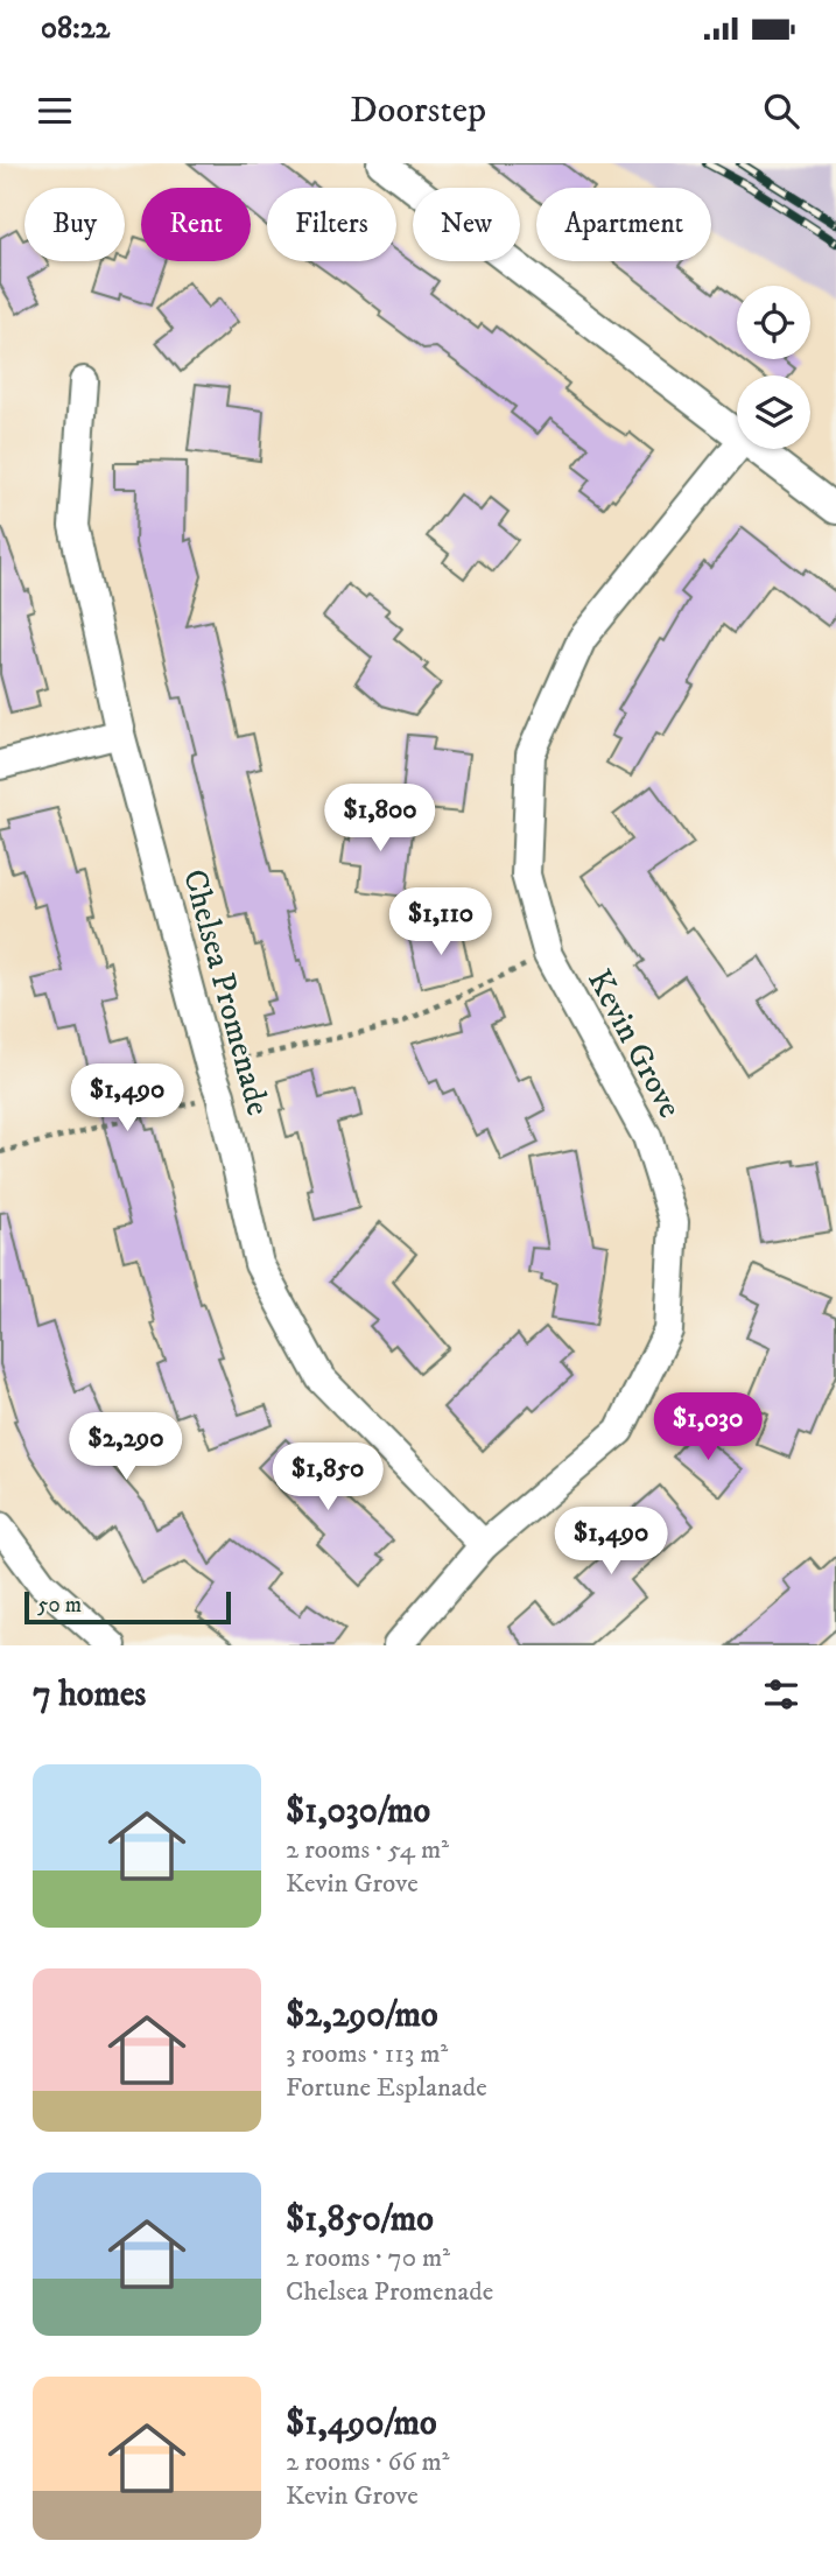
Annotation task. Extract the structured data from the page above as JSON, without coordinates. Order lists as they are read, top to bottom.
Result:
{
  "streets": {
    "street": ["Chelsea Promenade", "Kevin Grove"]
  },
  "crossings": [
    ["Chelsea Promenade", "Kevin Grove"]
  ],
  "scale_bar": "50 m",
  "page": {
    "status": "08:22",
    "header": "Doorstep",
    "chip": [
      "Buy",
      "Rent",
      "Filters",
      "New",
      "Apartment"
    ],
    "price": [
      "$1,800",
      "$1,110",
      "$1,490",
      "$1,030",
      "$2,290",
      "$1,850",
      "$1,490"
    ],
    "scale": "50 m",
    "heading": "7 homes",
    "list": [
      {
        "name": "$1,030/mo",
        "note": "2 rooms · 54 m² · Kevin Grove"
      },
      {
        "name": "$2,290/mo",
        "note": "3 rooms · 113 m² · Fortune Esplanade"
      },
      {
        "name": "$1,850/mo",
        "note": "2 rooms · 70 m² · Chelsea Promenade"
      },
      {
        "name": "$1,490/mo",
        "note": "2 rooms · 66 m² · Kevin Grove"
      }
    ]
  }
}
